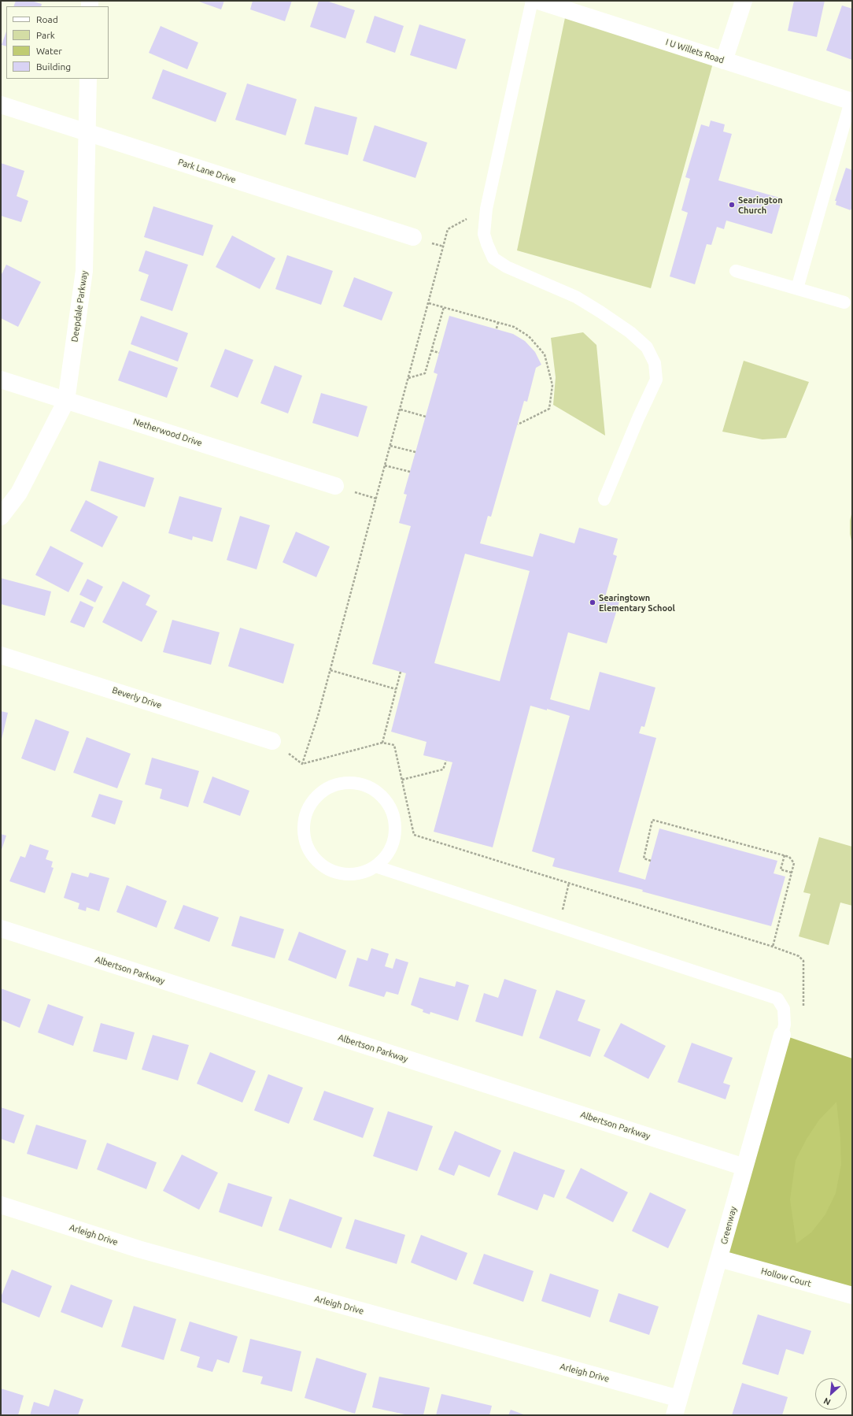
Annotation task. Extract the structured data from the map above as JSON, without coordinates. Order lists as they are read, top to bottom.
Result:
{
  "streets": {
    "street": [
      "I U Willets Road",
      "Park Lane Drive",
      "Deepdale Parkway",
      "Netherwood Drive",
      "Beverly Drive",
      "Albertson Parkway",
      "Greenway",
      "Arleigh Drive",
      "Hollow Court"
    ]
  },
  "crossings": [
    ["Park Lane Drive", "Deepdale Parkway"],
    ["Deepdale Parkway", "Netherwood Drive"],
    ["Albertson Parkway", "Greenway"],
    ["Greenway", "Arleigh Drive"],
    ["Greenway", "Hollow Court"]
  ],
  "places": ["Searington Church", "Searingtown Elementary School"],
  "legend": [
    "Road",
    "Park",
    "Water",
    "Building"
  ],
  "north": "bottom left"
}
